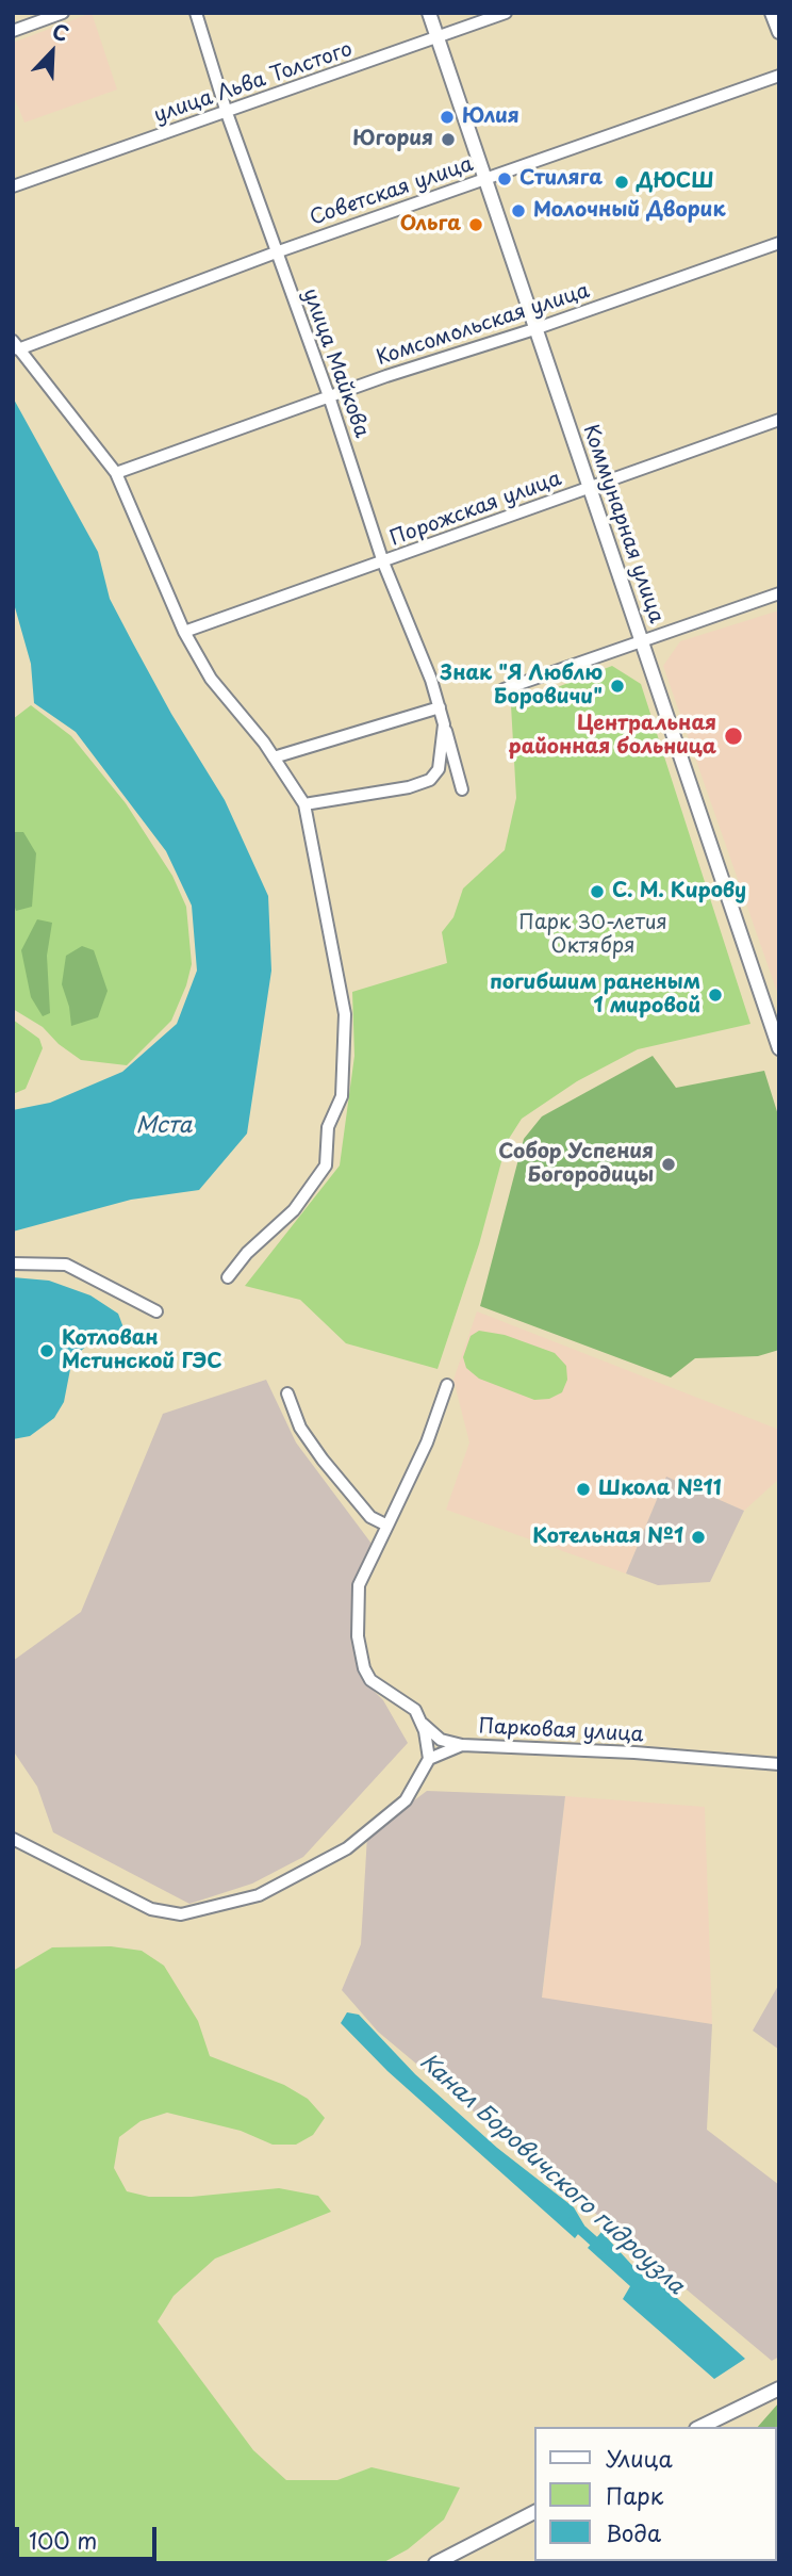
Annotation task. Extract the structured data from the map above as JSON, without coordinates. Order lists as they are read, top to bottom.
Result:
{
  "streets": {
    "main road": ["Коммунарная улица"],
    "street": [
      "улица Льва Толстого",
      "Советская улица",
      "Комсомольская улица",
      "улица Майкова",
      "Порожская улица",
      "Парковая улица"
    ]
  },
  "crossings": [
    ["улица Льва Толстого", "улица Майкова"],
    ["улица Льва Толстого", "Коммунарная улица"],
    ["Советская улица", "улица Майкова"],
    ["Советская улица", "Коммунарная улица"],
    ["Комсомольская улица", "улица Майкова"],
    ["Комсомольская улица", "Коммунарная улица"],
    ["улица Майкова", "Порожская улица"],
    ["Порожская улица", "Коммунарная улица"]
  ],
  "water": ["Мста", "Канал Боровичского гидроузла"],
  "parks": ["Парк 30-летия Октября"],
  "places": [
    "Юлия",
    "Югория",
    "Стиляга",
    "ДЮСШ",
    "Молочный Дворик",
    "Ольга",
    "Знак \"Я Люблю Боровичи\"",
    "Центральная районная больница",
    "С. М. Кирову",
    "погибшим раненым 1 мировой",
    "Собор Успения Богородицы",
    "Котлован Мстинской ГЭС",
    "Школа №11",
    "Котельная №1"
  ],
  "legend": ["Улица", "Парк", "Вода"],
  "scale_bar": "100 m",
  "north": "top right"
}
